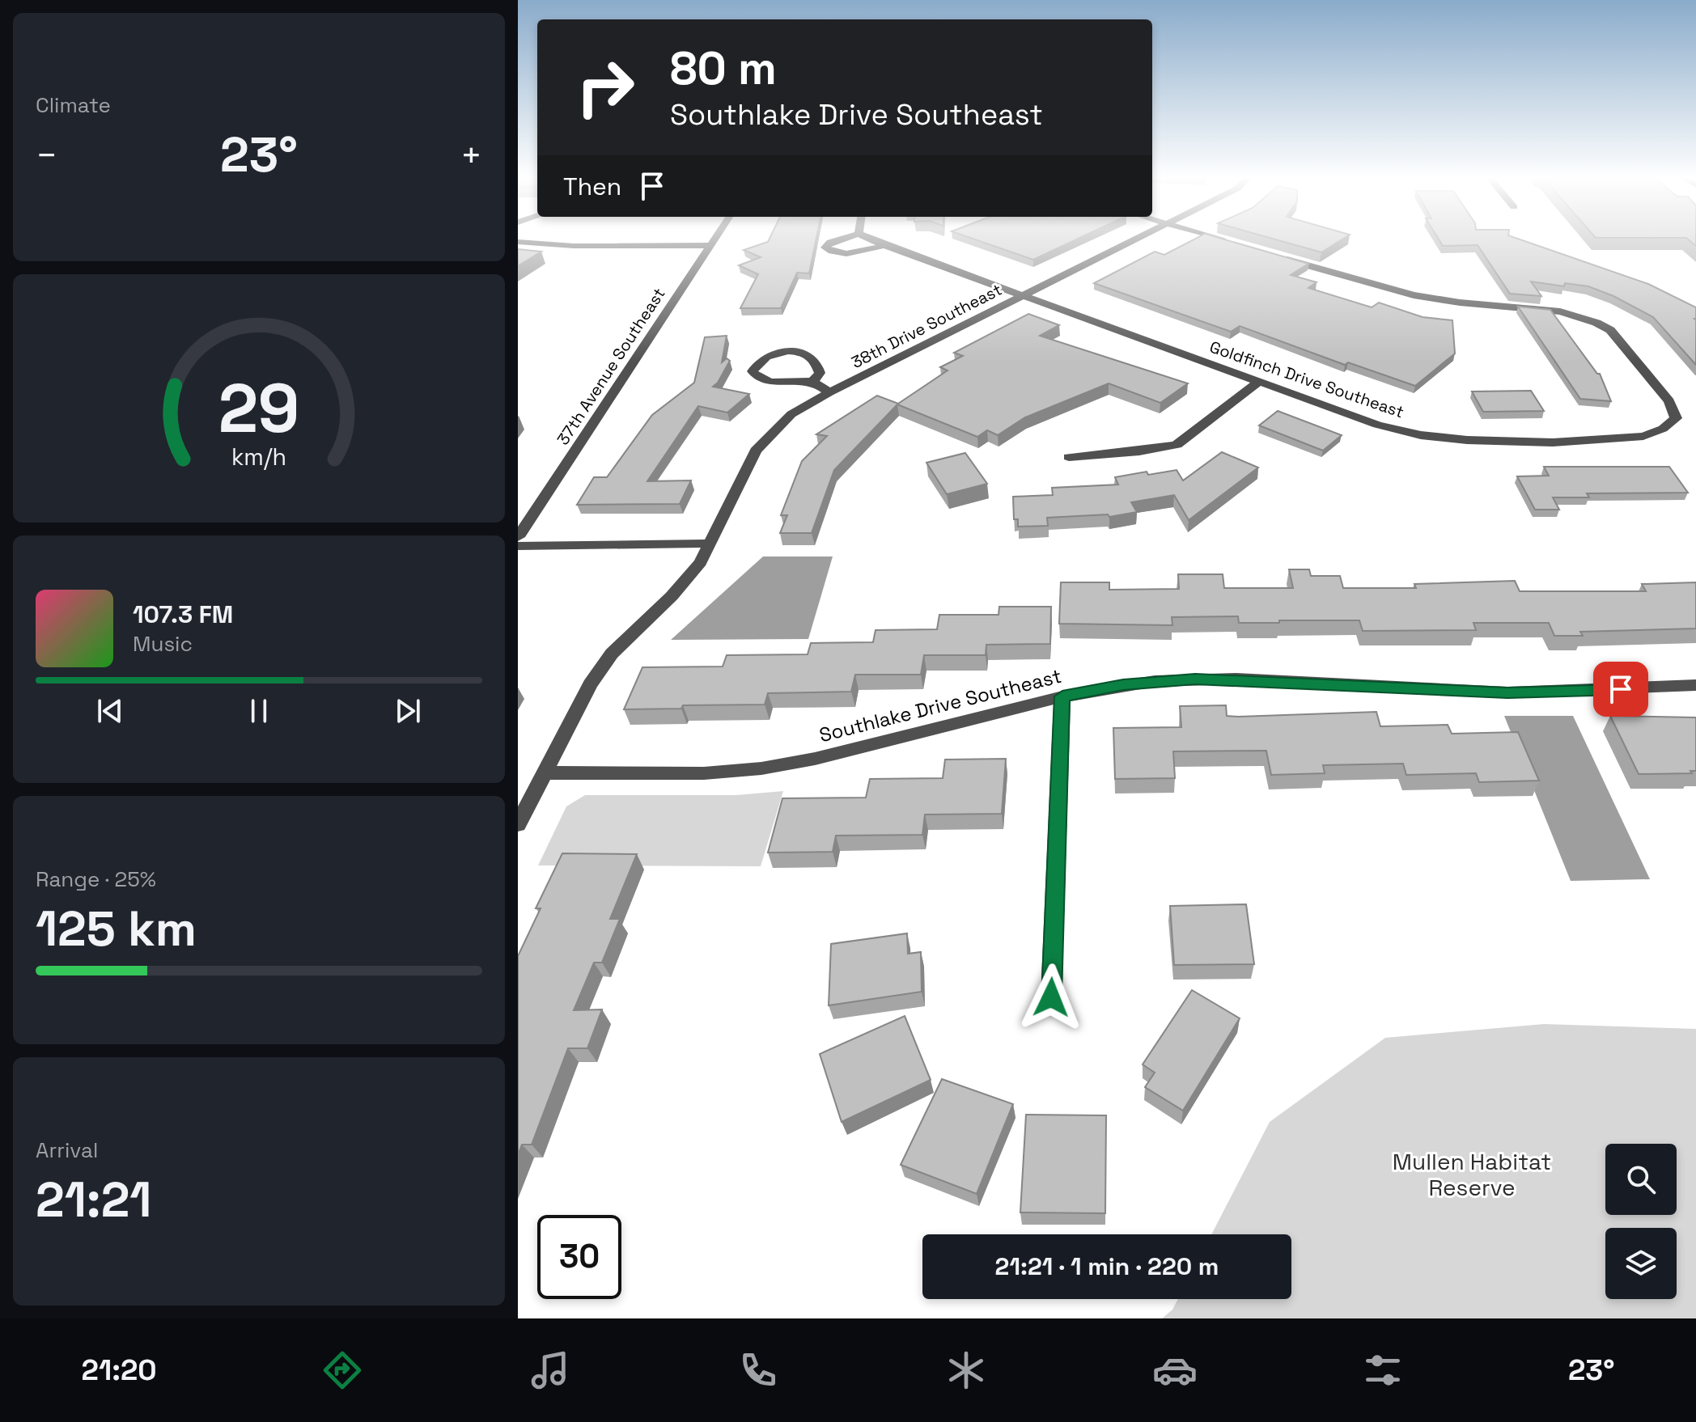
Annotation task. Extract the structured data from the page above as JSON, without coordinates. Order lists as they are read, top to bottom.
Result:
{
  "streets": {
    "street": [
      "38th Drive Southeast",
      "37th Avenue Southeast",
      "Goldfinch Drive Southeast",
      "Southlake Drive Southeast"
    ]
  },
  "crossings": [
    ["38th Drive Southeast", "Goldfinch Drive Southeast"],
    ["38th Drive Southeast", "Southlake Drive Southeast"]
  ],
  "parks": ["Mullen Habitat Reserve"],
  "page": {
    "tile": [
      "Climate",
      ["Range · 25%", "125 km"],
      ["Arrival", "21:21"]
    ],
    "turn": ["80 m", "Southlake Drive Southeast"],
    "heat": ["−", "23°", "+"],
    "then": "Then",
    "song": ["107.3 FM", "Music"],
    "limit": "30",
    "trip": "21:21 · 1 min · 220 m",
    "tabs": ["21:20", "23°"],
    "gauge": ["29", "km/h"]
  }
}
